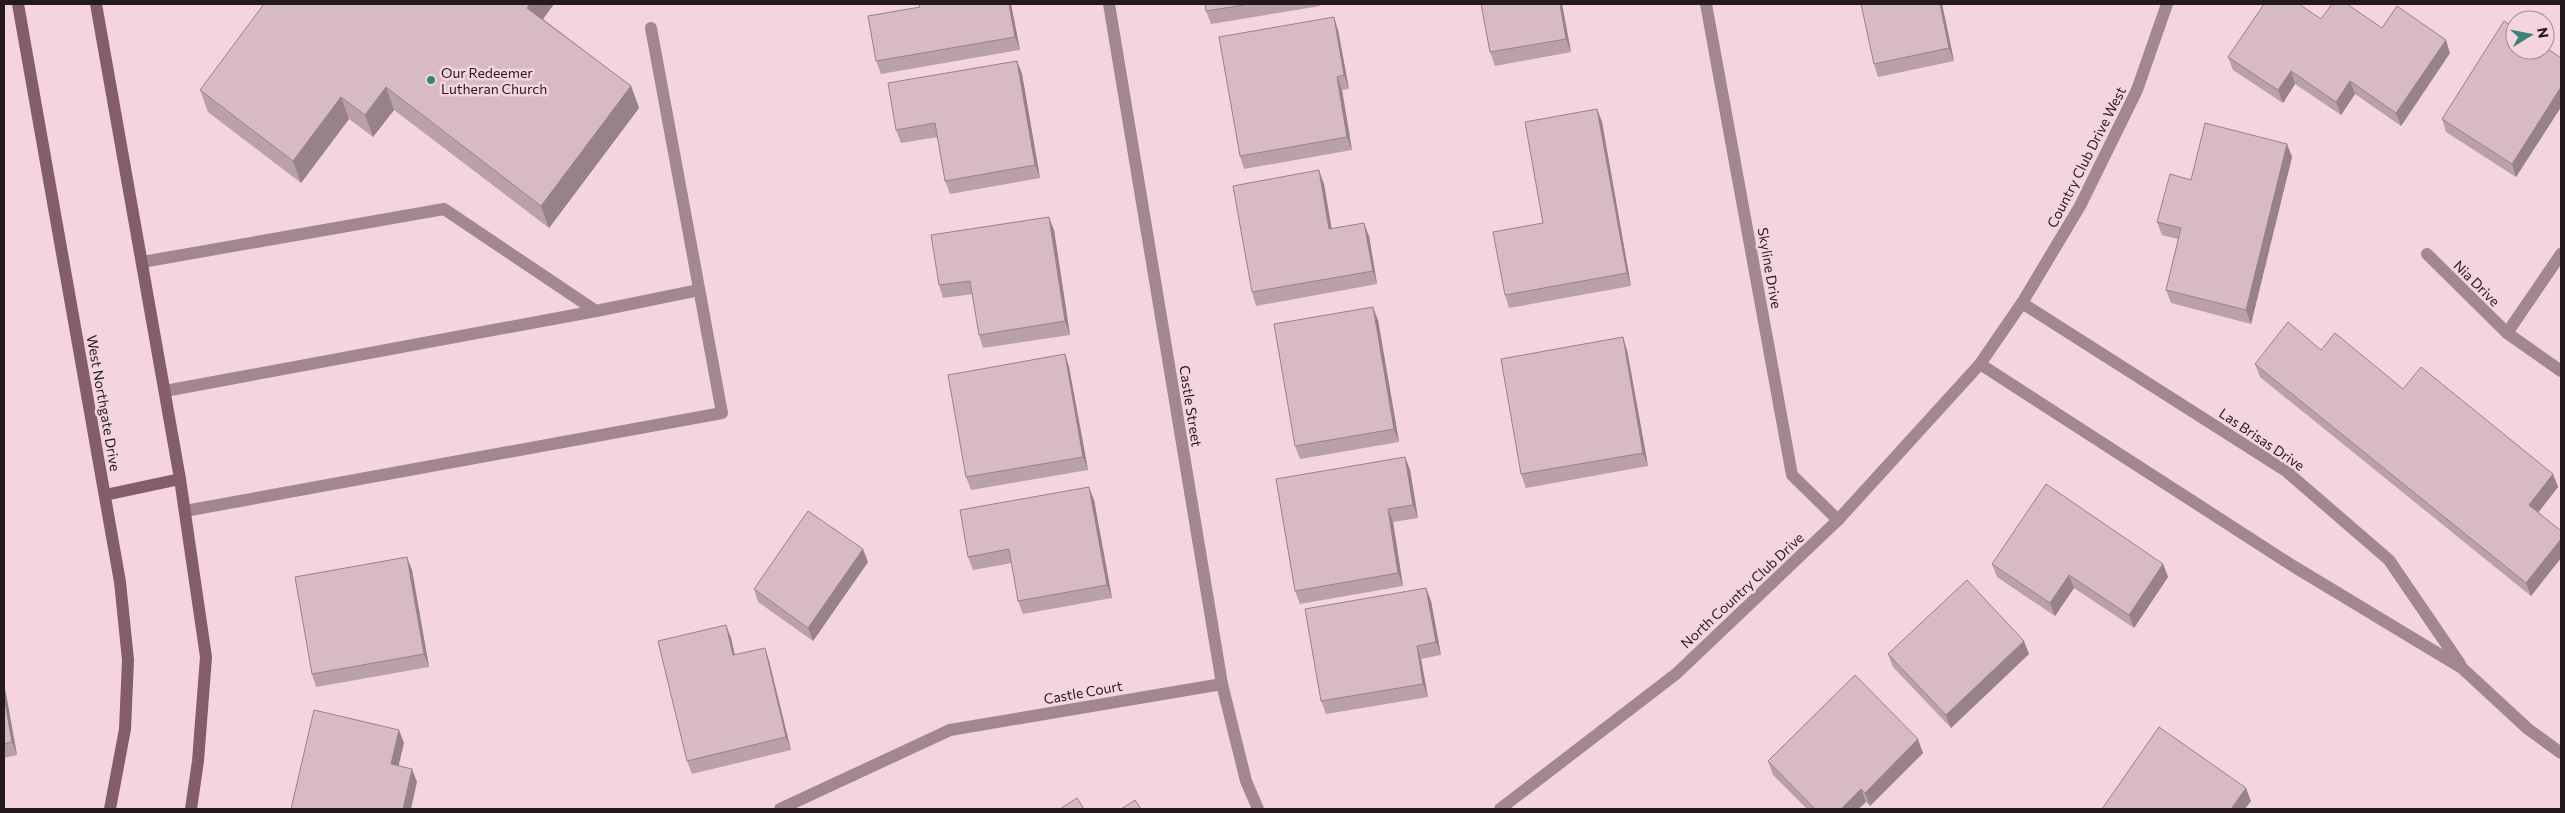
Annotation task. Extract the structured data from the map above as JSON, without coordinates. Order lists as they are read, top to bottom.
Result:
{
  "streets": {
    "main road": ["West Northgate Drive"],
    "street": [
      "Country Club Drive West",
      "Skyline Drive",
      "Nia Drive",
      "Castle Street",
      "Las Brisas Drive",
      "North Country Club Drive",
      "Castle Court"
    ]
  },
  "crossings": [
    ["Country Club Drive West", "Las Brisas Drive"],
    ["Country Club Drive West", "North Country Club Drive"],
    ["Skyline Drive", "North Country Club Drive"],
    ["Castle Street", "Castle Court"],
    ["Las Brisas Drive", "North Country Club Drive"]
  ],
  "places": ["Our Redeemer Lutheran Church"],
  "north": "right"
}
